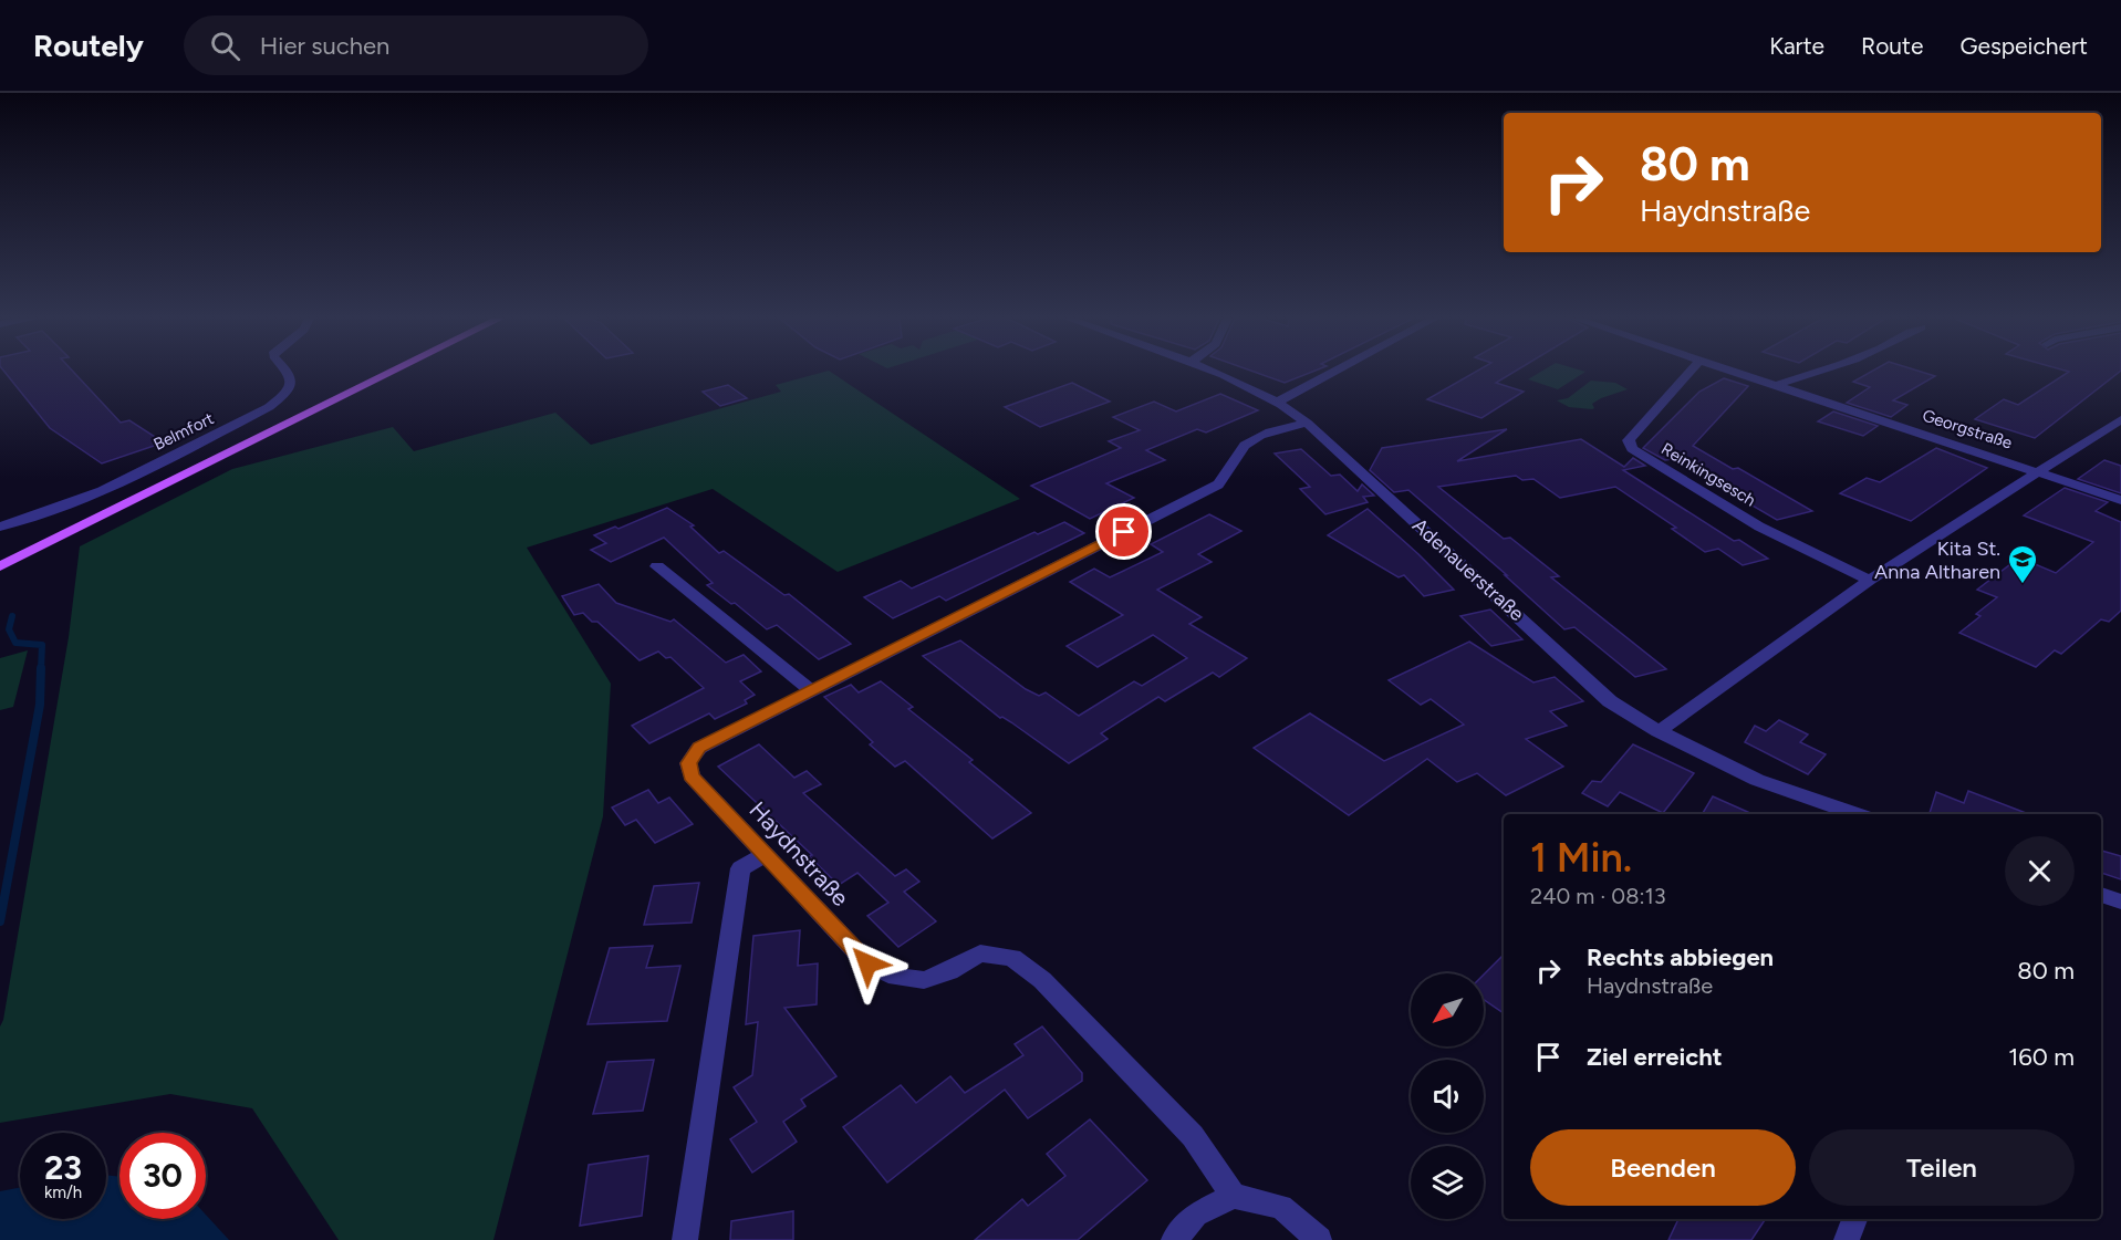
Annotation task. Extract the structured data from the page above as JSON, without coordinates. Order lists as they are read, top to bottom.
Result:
{
  "streets": {
    "street": [
      "Georgstraße",
      "Belmfort",
      "Reinkingsesch",
      "Adenauerstraße",
      "Haydnstraße"
    ]
  },
  "crossings": [
    ["Adenauerstraße", "Haydnstraße"]
  ],
  "places": {
    "school or university": ["Kita St. Anna Altharen"]
  },
  "north": "bottom left",
  "page": {
    "header": "Routely",
    "search": "Hier suchen",
    "nav": ["Karte", "Route", "Gespeichert"],
    "turn": ["80 m", "Haydnstraße"],
    "heading": ["1 Min.", "240 m · 08:13"],
    "list": [
      {
        "name": "Rechts abbiegen",
        "note": "Haydnstraße",
        "value": "80 m"
      },
      {
        "name": "Ziel erreicht",
        "value": "160 m"
      }
    ],
    "buttons": ["Beenden", "Teilen"],
    "speed": "23 km/h",
    "limit": "30"
  }
}
